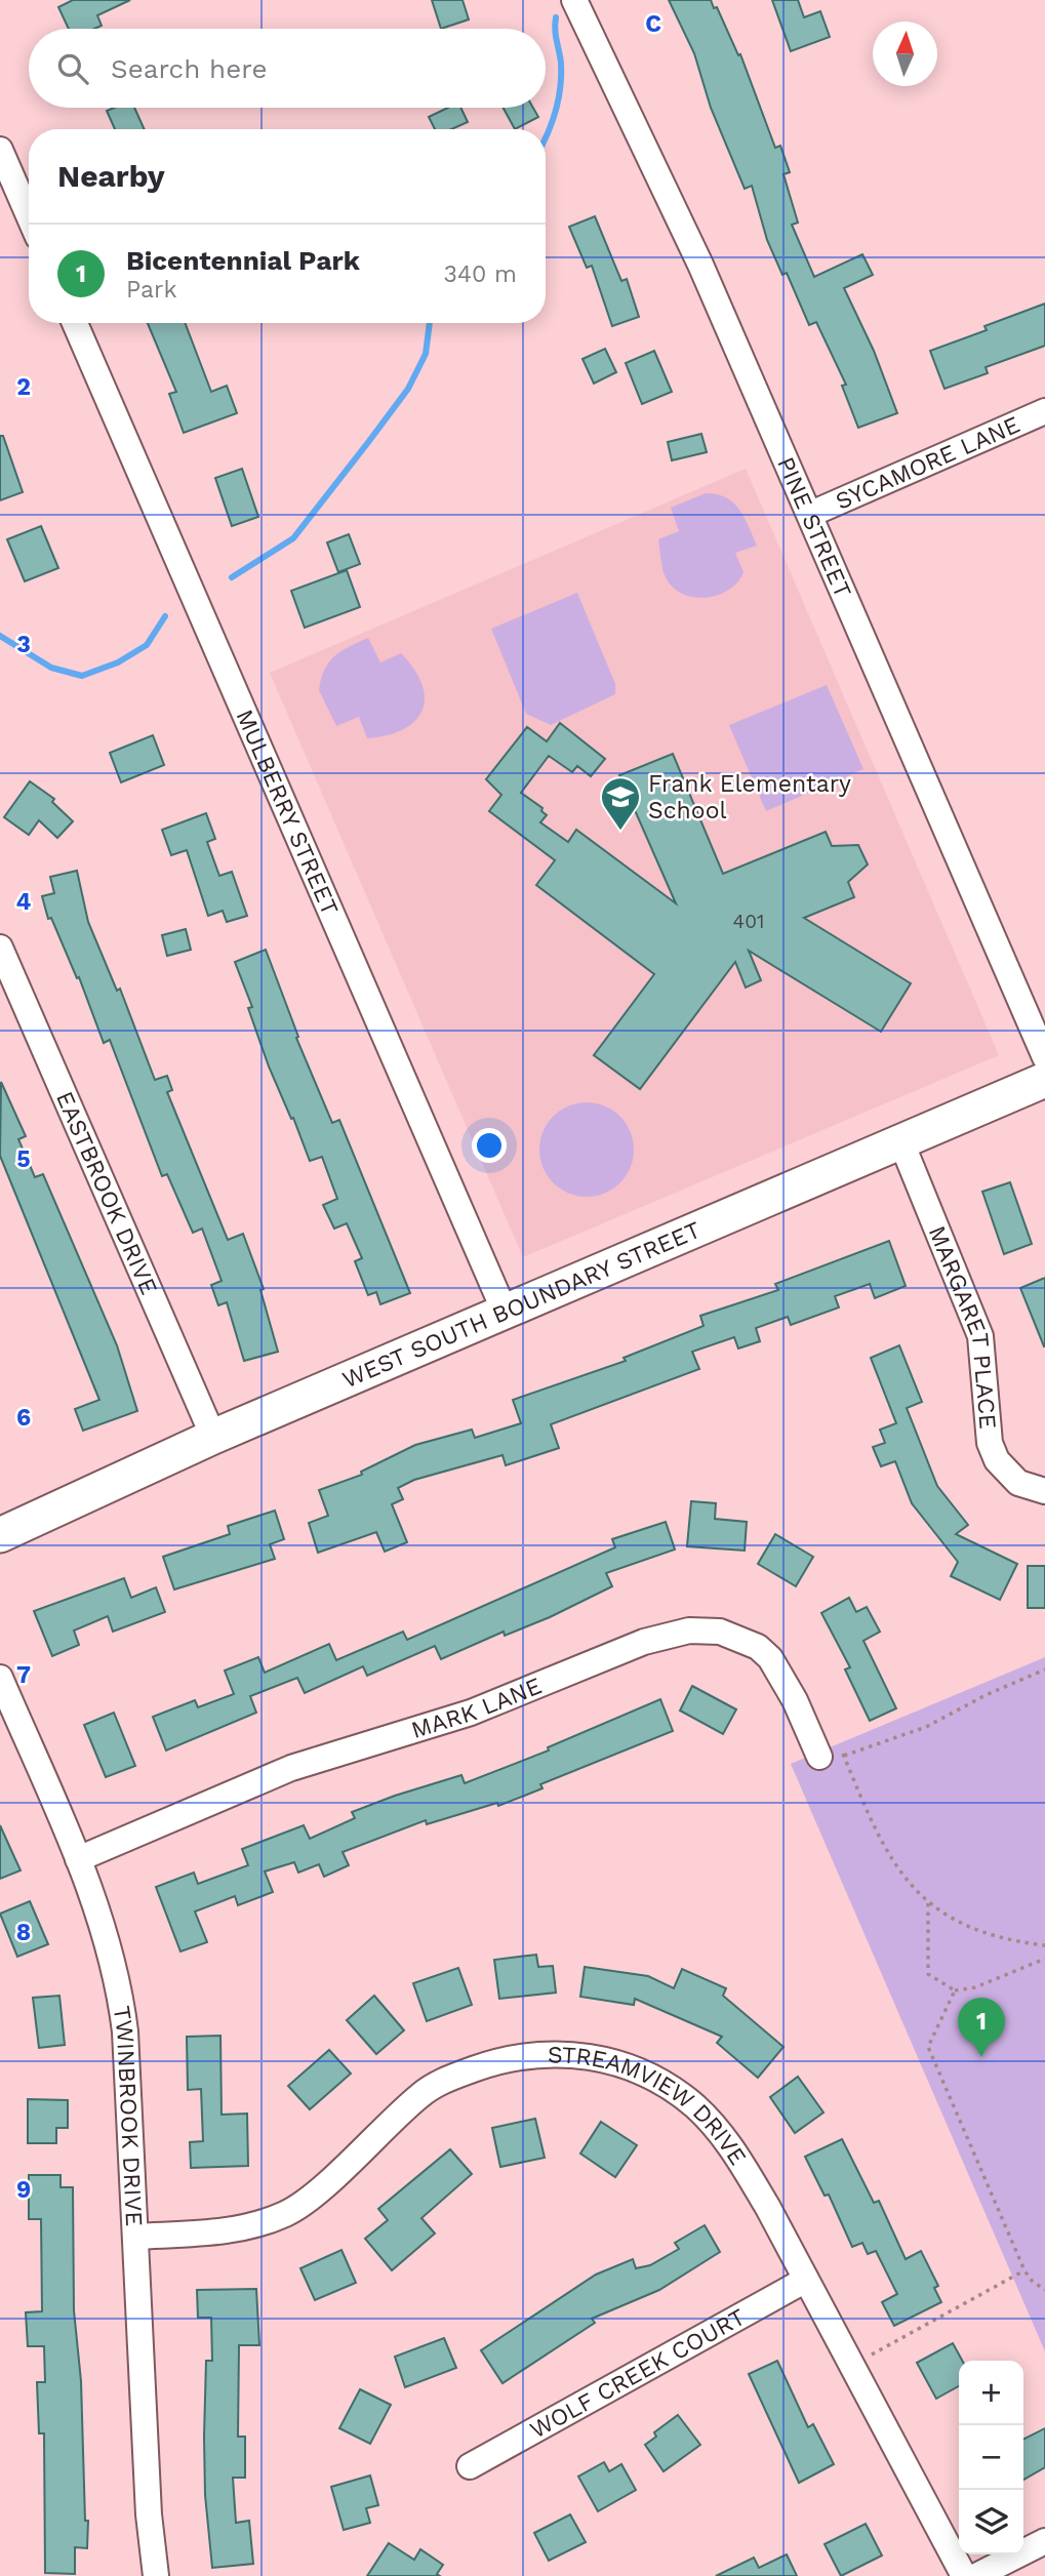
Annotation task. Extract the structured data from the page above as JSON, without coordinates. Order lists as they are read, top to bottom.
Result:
{
  "streets": {
    "street": [
      "SYCAMORE LANE",
      "PINE STREET",
      "MULBERRY STREET",
      "EASTBROOK DRIVE",
      "WEST SOUTH BOUNDARY STREET",
      "MARGARET PLACE",
      "MARK LANE",
      "STREAMVIEW DRIVE",
      "TWINBROOK DRIVE",
      "WOLF CREEK COURT"
    ]
  },
  "crossings": [
    ["SYCAMORE LANE", "PINE STREET"],
    ["MULBERRY STREET", "WEST SOUTH BOUNDARY STREET"],
    ["EASTBROOK DRIVE", "WEST SOUTH BOUNDARY STREET"],
    ["WEST SOUTH BOUNDARY STREET", "MARGARET PLACE"],
    ["MARK LANE", "TWINBROOK DRIVE"],
    ["STREAMVIEW DRIVE", "TWINBROOK DRIVE"],
    ["STREAMVIEW DRIVE", "WOLF CREEK COURT"]
  ],
  "places": {
    "school or university": ["Frank Elementary School"]
  },
  "house_numbers": ["401"],
  "north": "top",
  "page": {
    "search": "Search here",
    "heading": "Nearby",
    "list": [
      {
        "mark": "1",
        "name": "Bicentennial Park",
        "note": "Park",
        "value": "340 m"
      }
    ],
    "pins": "1",
    "map_buttons": ["+", "−"]
  },
  "grid": {
    "columns": ["C"],
    "rows": [
      "2",
      "3",
      "4",
      "5",
      "6",
      "7",
      "8",
      "9"
    ]
  }
}
